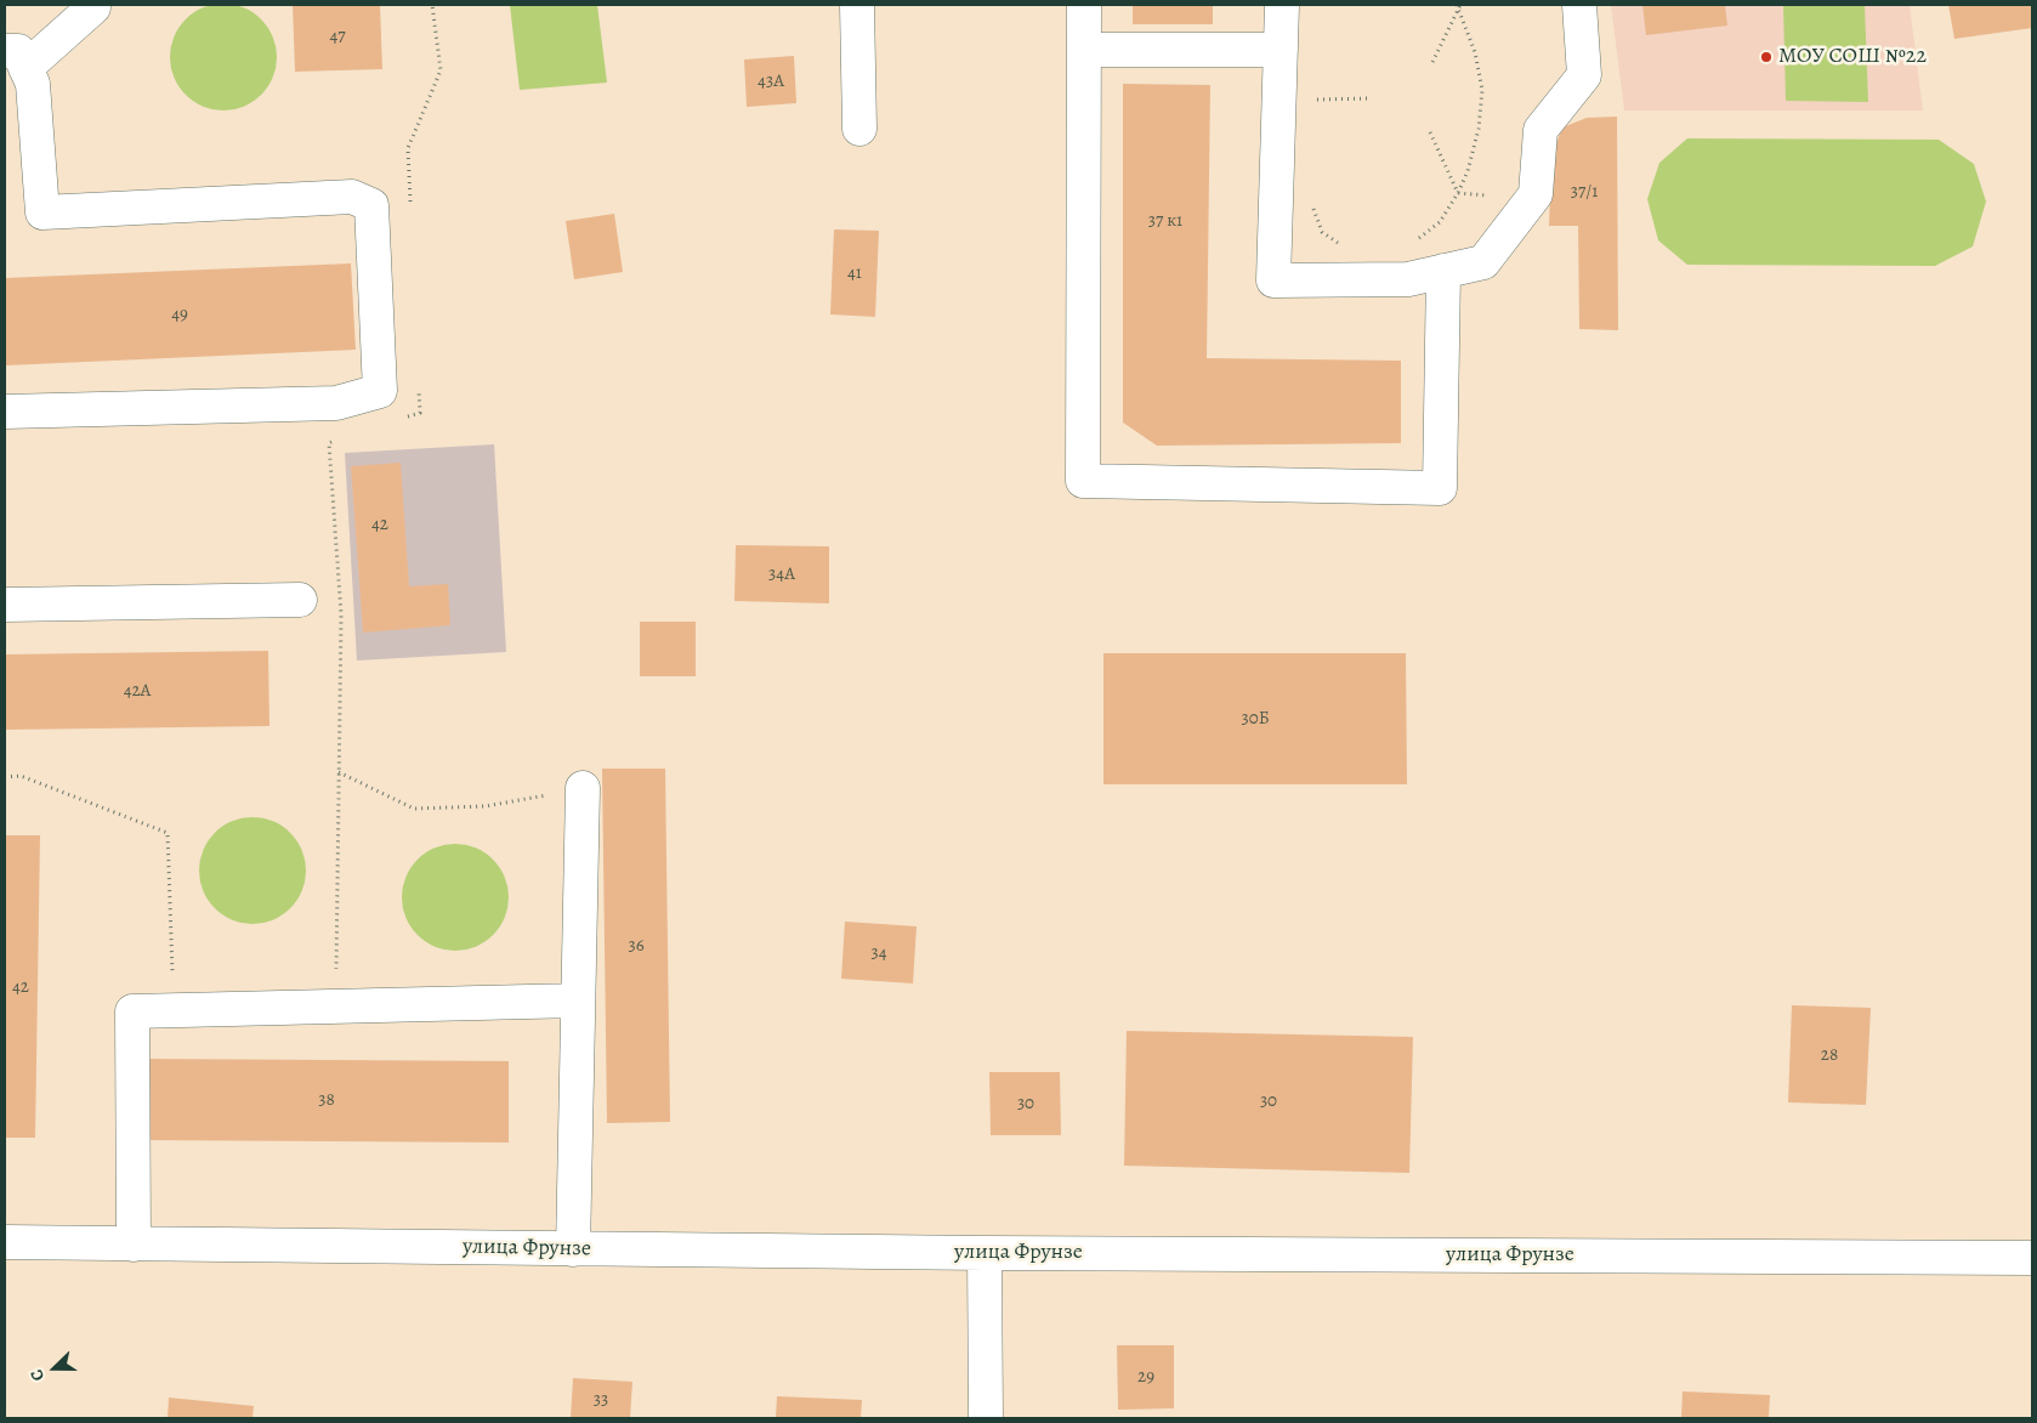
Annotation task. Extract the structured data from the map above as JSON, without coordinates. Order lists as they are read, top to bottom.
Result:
{
  "streets": {
    "street": ["улица Фрунзе"]
  },
  "places": ["МОУ СОШ №22"],
  "house_numbers": [
    "47",
    "43А",
    "37/1",
    "37 к1",
    "41",
    "49",
    "42",
    "34А",
    "42А",
    "30Б",
    "36",
    "34",
    "42",
    "28",
    "38",
    "30",
    "30",
    "29",
    "33"
  ],
  "north": "left"
}
